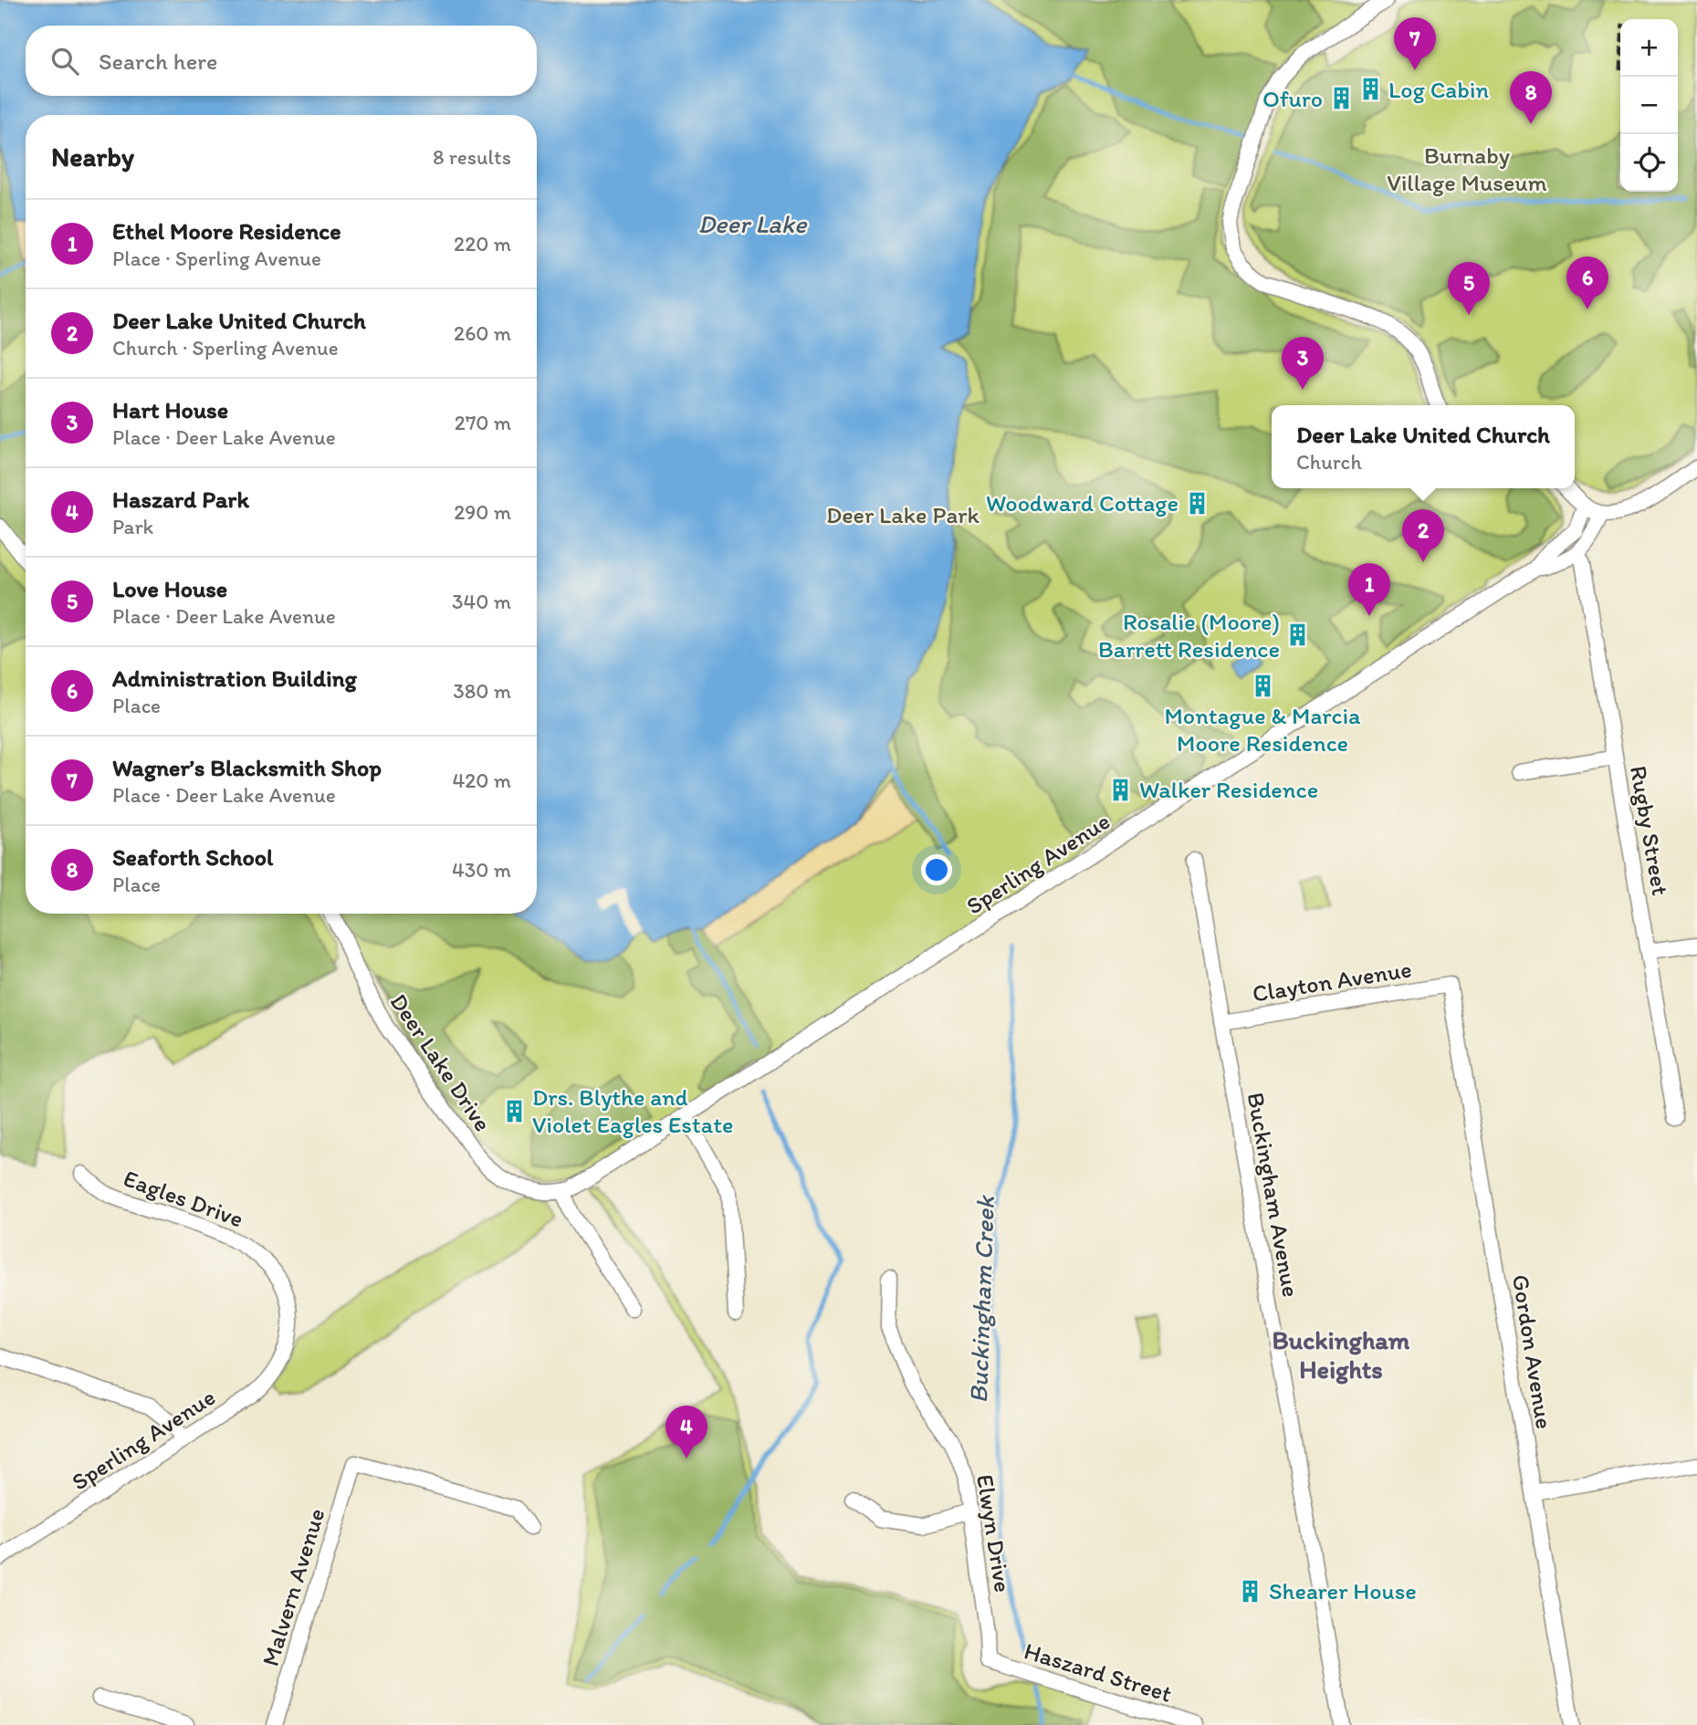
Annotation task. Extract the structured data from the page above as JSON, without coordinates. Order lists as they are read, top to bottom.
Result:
{
  "streets": {
    "street": [
      "Rugby Street",
      "Sperling Avenue",
      "Clayton Avenue",
      "Deer Lake Drive",
      "Buckingham Avenue",
      "Eagles Drive",
      "Gordon Avenue",
      "Elwyn Drive",
      "Malvern Avenue",
      "Haszard Street"
    ]
  },
  "crossings": [
    ["Rugby Street", "Sperling Avenue"],
    ["Sperling Avenue", "Deer Lake Drive"],
    ["Sperling Avenue", "Eagles Drive"],
    ["Clayton Avenue", "Buckingham Avenue"],
    ["Clayton Avenue", "Gordon Avenue"],
    ["Elwyn Drive", "Haszard Street"]
  ],
  "districts": ["Buckingham Heights"],
  "water": ["Deer Lake", "Buckingham Creek"],
  "parks": ["Burnaby Village Museum", "Deer Lake Park"],
  "places": {
    "building": [
      "Log Cabin",
      "Ofuro",
      "Woodward Cottage",
      "Rosalie (Moore) Barrett Residence",
      "Montague & Marcia Moore Residence",
      "Walker Residence",
      "Drs. Blythe and Violet Eagles Estate",
      "Shearer House"
    ]
  },
  "page": {
    "pins": [
      "7",
      "8",
      "6",
      "5",
      "3",
      "2",
      "1",
      "4"
    ],
    "map_buttons": ["+", "−"],
    "search": "Search here",
    "heading": ["Nearby", "8 results"],
    "list": [
      {
        "mark": "1",
        "name": "Ethel Moore Residence",
        "note": "Place · Sperling Avenue",
        "value": "220 m"
      },
      {
        "mark": "2",
        "name": "Deer Lake United Church",
        "note": "Church · Sperling Avenue",
        "value": "260 m"
      },
      {
        "mark": "3",
        "name": "Hart House",
        "note": "Place · Deer Lake Avenue",
        "value": "270 m"
      },
      {
        "mark": "4",
        "name": "Haszard Park",
        "note": "Park",
        "value": "290 m"
      },
      {
        "mark": "5",
        "name": "Love House",
        "note": "Place · Deer Lake Avenue",
        "value": "340 m"
      },
      {
        "mark": "6",
        "name": "Administration Building",
        "note": "Place",
        "value": "380 m"
      },
      {
        "mark": "7",
        "name": "Wagner’s Blacksmith Shop",
        "note": "Place · Deer Lake Avenue",
        "value": "420 m"
      },
      {
        "mark": "8",
        "name": "Seaforth School",
        "note": "Place",
        "value": "430 m"
      }
    ],
    "popup": ["Deer Lake United Church", "Church"]
  }
}
